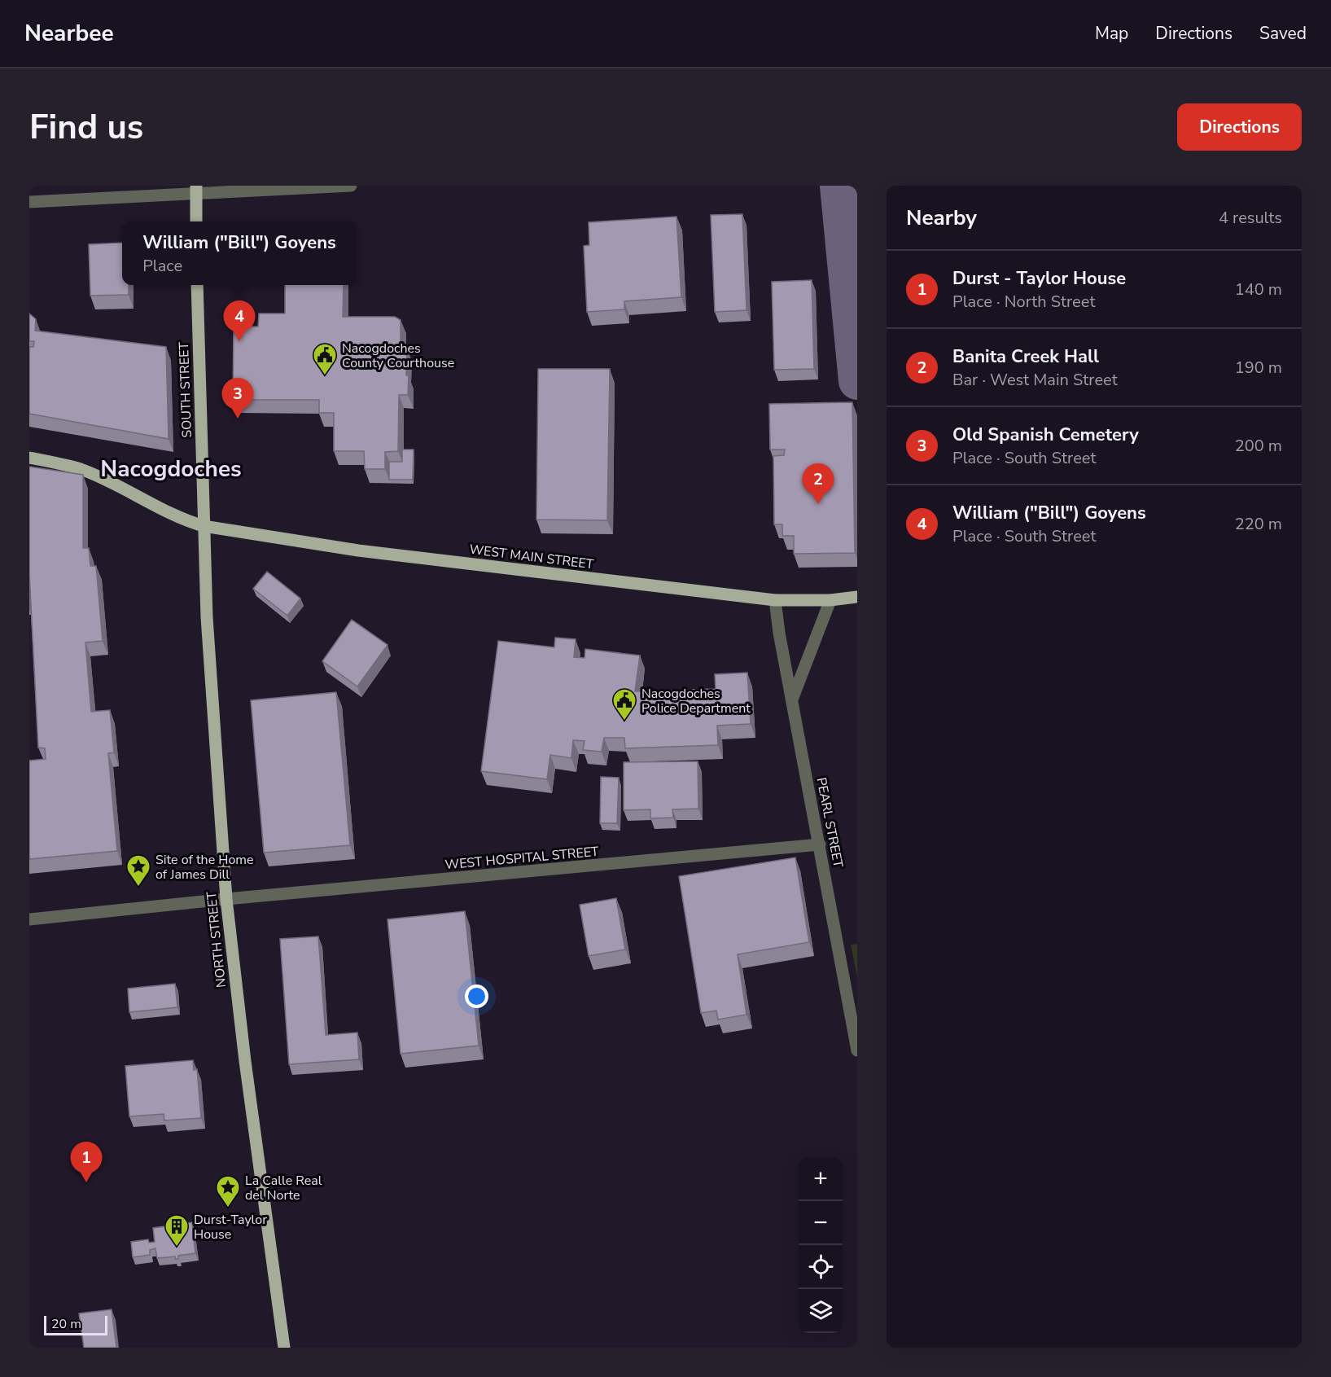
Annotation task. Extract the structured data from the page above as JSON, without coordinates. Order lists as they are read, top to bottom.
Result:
{
  "streets": {
    "main road": ["SOUTH STREET", "WEST MAIN STREET", "NORTH STREET"],
    "street": ["PEARL STREET", "WEST HOSPITAL STREET"]
  },
  "crossings": [
    ["SOUTH STREET", "WEST MAIN STREET"],
    ["SOUTH STREET", "NORTH STREET"],
    ["WEST MAIN STREET", "PEARL STREET"],
    ["WEST MAIN STREET", "NORTH STREET"],
    ["PEARL STREET", "WEST HOSPITAL STREET"],
    ["WEST HOSPITAL STREET", "NORTH STREET"]
  ],
  "districts": ["Nacogdoches"],
  "places": {
    "public building": ["Nacogdoches County Courthouse", "Nacogdoches Police Department"],
    "place": ["Site of the Home of James Dill", "La Calle Real del Norte"],
    "building": ["Durst-Taylor House"]
  },
  "scale_bar": "20 m",
  "page": {
    "header": "Nearbee",
    "nav": ["Map", "Directions", "Saved"],
    "buttons": "Directions",
    "title": "Find us",
    "heading": ["Nearby", "4 results"],
    "popup": ["William (\"Bill\") Goyens", "Place"],
    "list": [
      {
        "mark": "1",
        "name": "Durst - Taylor House",
        "note": "Place · North Street",
        "value": "140 m"
      },
      {
        "mark": "2",
        "name": "Banita Creek Hall",
        "note": "Bar · West Main Street",
        "value": "190 m"
      },
      {
        "mark": "3",
        "name": "Old Spanish Cemetery",
        "note": "Place · South Street",
        "value": "200 m"
      },
      {
        "mark": "4",
        "name": "William (\"Bill\") Goyens",
        "note": "Place · South Street",
        "value": "220 m"
      }
    ],
    "pins": [
      "4",
      "3",
      "2",
      "1"
    ],
    "map_buttons": ["+", "−"],
    "scale": "20 m"
  }
}
